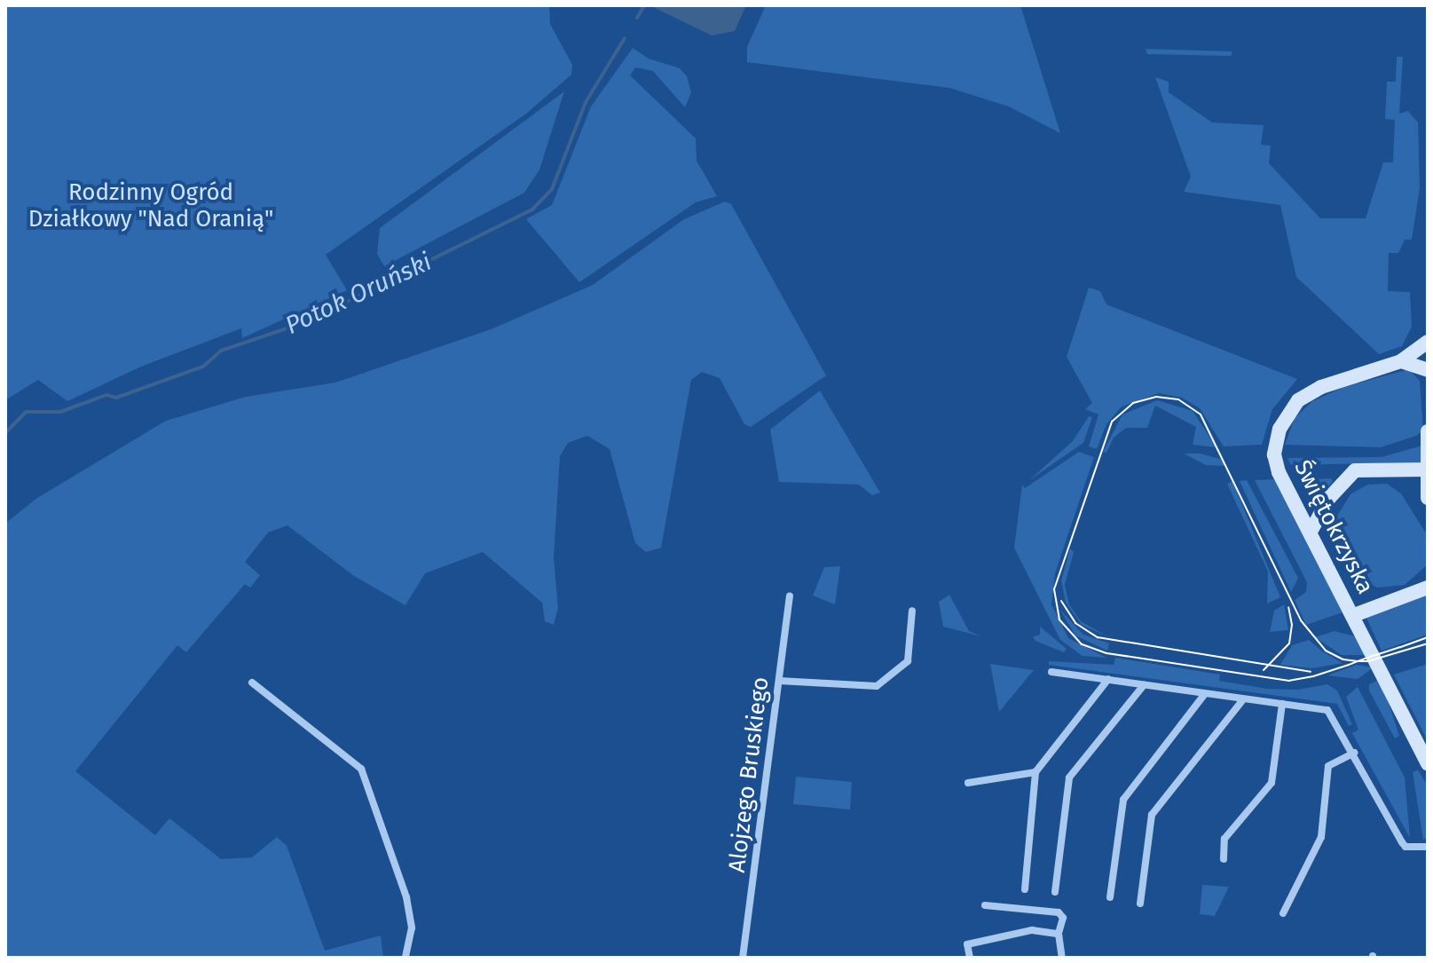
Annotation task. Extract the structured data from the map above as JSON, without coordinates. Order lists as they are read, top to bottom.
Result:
{
  "streets": {
    "main road": ["Świętokrzyska"],
    "street": ["Alojzego Bruskiego"]
  },
  "water": ["Potok Oruński"],
  "parks": ["Rodzinny Ogród Działkowy \"Nad Oranią\""]
}
